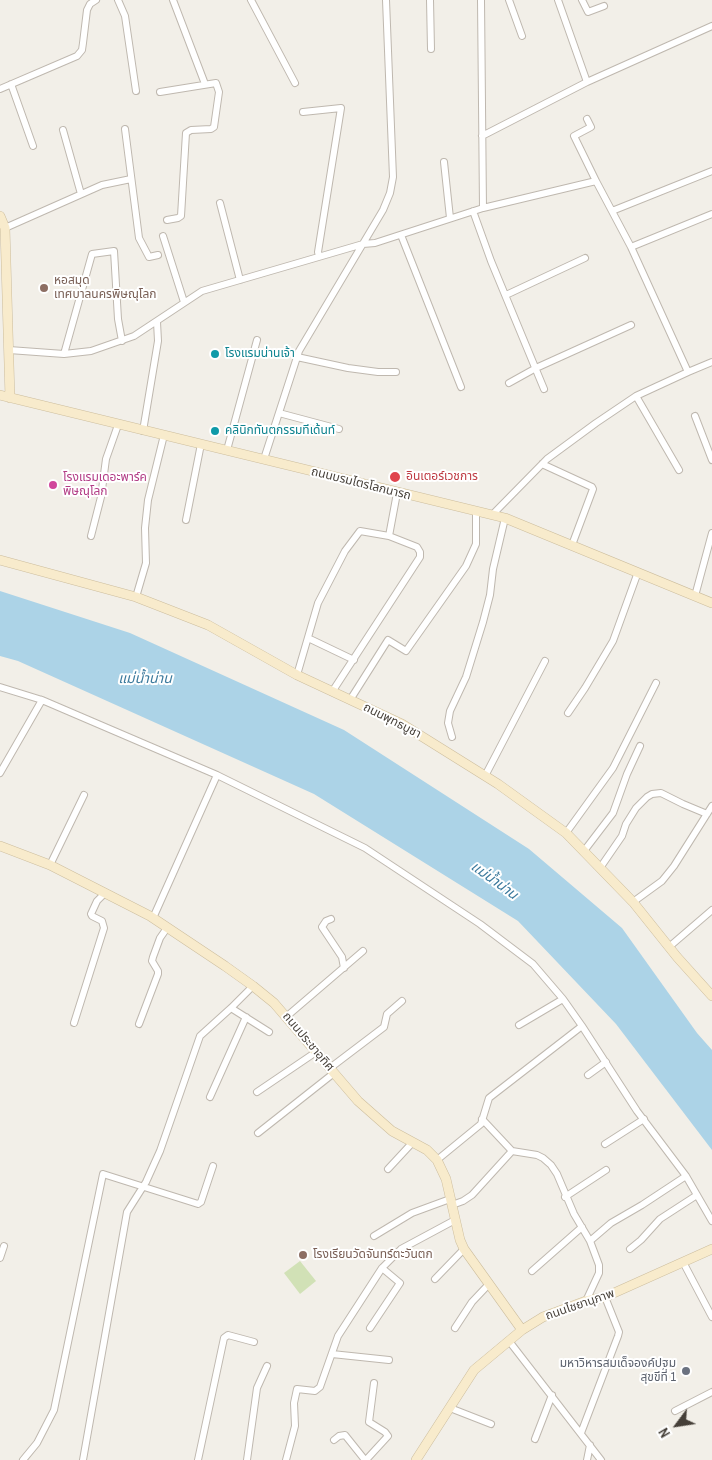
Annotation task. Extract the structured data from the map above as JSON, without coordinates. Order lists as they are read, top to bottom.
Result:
{
  "streets": {
    "street": [
      "ถนนบรมไตรโลกนารถ",
      "ถนนพุทธบูชา",
      "ถนนประชาอุทิศ",
      "ถนนไชยานุภาพ"
    ]
  },
  "crossings": [
    ["ถนนประชาอุทิศ", "ถนนไชยานุภาพ"]
  ],
  "water": ["แม่น้ำน่าน"],
  "places": [
    "หอสมุด เทศบาลนครพิษณุโลก",
    "โรงแรมน่านเจ้า",
    "คลินิกทันตกรรมทีเด้นท์",
    "อินเตอร์เวชการ",
    "โรงแรมเดอะพาร์ค พิษณุโลก",
    "โรงเรียนวัดจันทร์ตะวันตก",
    "มหาวิหารสมเด็จองค์ปฐม สุขขีที่ 1"
  ],
  "north": "bottom left"
}
